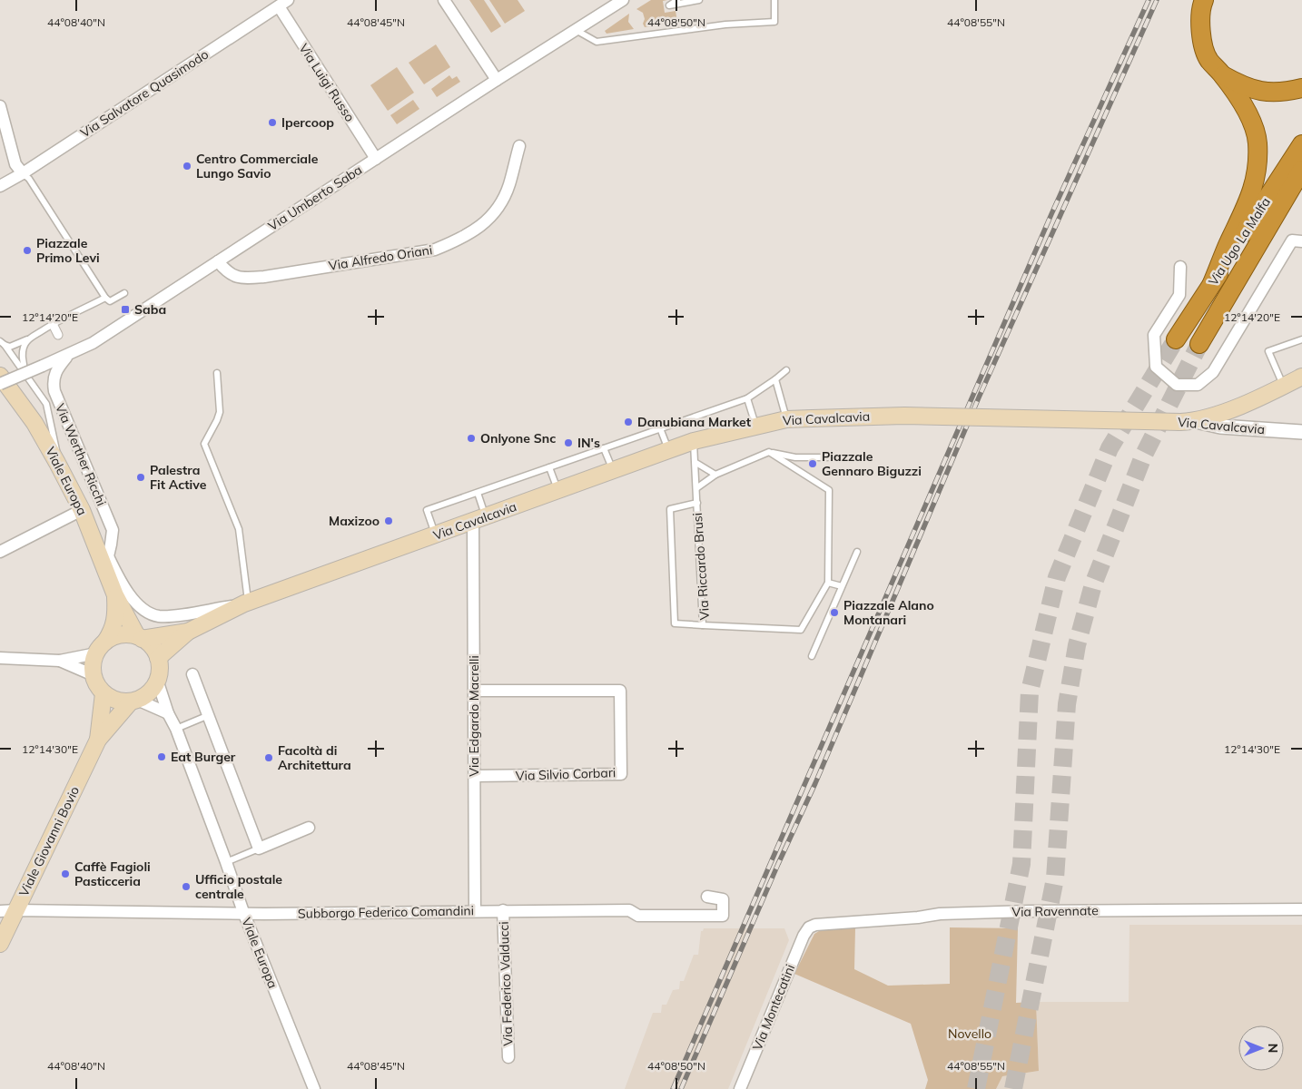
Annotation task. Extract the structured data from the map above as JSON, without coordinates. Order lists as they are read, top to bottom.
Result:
{
  "streets": {
    "highway": ["Via Ugo La Malfa"],
    "main road": ["Via Cavalcavia", "Viale Europa", "Viale Giovanni Bovio"],
    "street": [
      "Via Luigi Russo",
      "Via Salvatore Quasimodo",
      "Via Umberto Saba",
      "Via Alfredo Oriani",
      "Via Werther Ricchi",
      "Via Edgardo Macrelli",
      "Via Silvio Corbari",
      "Via Ravennate",
      "Subborgo Federico Comandini",
      "Via Federico Valducci",
      "Via Montecatini"
    ],
    "lane": ["Via Riccardo Brusi"]
  },
  "crossings": [
    ["Via Luigi Russo", "Via Salvatore Quasimodo"],
    ["Via Luigi Russo", "Via Umberto Saba"],
    ["Via Umberto Saba", "Via Alfredo Oriani"],
    ["Via Umberto Saba", "Via Werther Ricchi"],
    ["Via Cavalcavia", "Via Werther Ricchi"],
    ["Via Cavalcavia", "Viale Europa"],
    ["Via Cavalcavia", "Via Riccardo Brusi"],
    ["Via Cavalcavia", "Via Edgardo Macrelli"],
    ["Via Cavalcavia", "Viale Giovanni Bovio"],
    ["Viale Europa", "Viale Giovanni Bovio"],
    ["Viale Europa", "Subborgo Federico Comandini"],
    ["Via Edgardo Macrelli", "Via Silvio Corbari"],
    ["Via Edgardo Macrelli", "Subborgo Federico Comandini"],
    ["Viale Giovanni Bovio", "Subborgo Federico Comandini"],
    ["Via Ravennate", "Via Montecatini"],
    ["Subborgo Federico Comandini", "Via Federico Valducci"]
  ],
  "parks": ["Novello"],
  "places": {
    "other": [
      "Ipercoop",
      "Centro Commerciale Lungo Savio",
      "Piazzale Primo Levi",
      "Danubiana Market",
      "Onlyone Snc",
      "IN's",
      "Piazzale Gennaro Biguzzi",
      "Palestra Fit Active",
      "Maxizoo",
      "Piazzale Alano Montanari",
      "Eat Burger",
      "Facoltà di Architettura",
      "Caffè Fagioli Pasticceria",
      "Ufficio postale centrale"
    ],
    "transit": ["Saba"]
  },
  "north": "right",
  "coordinates": [
    "44°08'40\"N",
    "44°08'45\"N",
    "44°08'50\"N",
    "44°08'55\"N",
    "12°14'20\"E",
    "12°14'30\"E"
  ]
}
